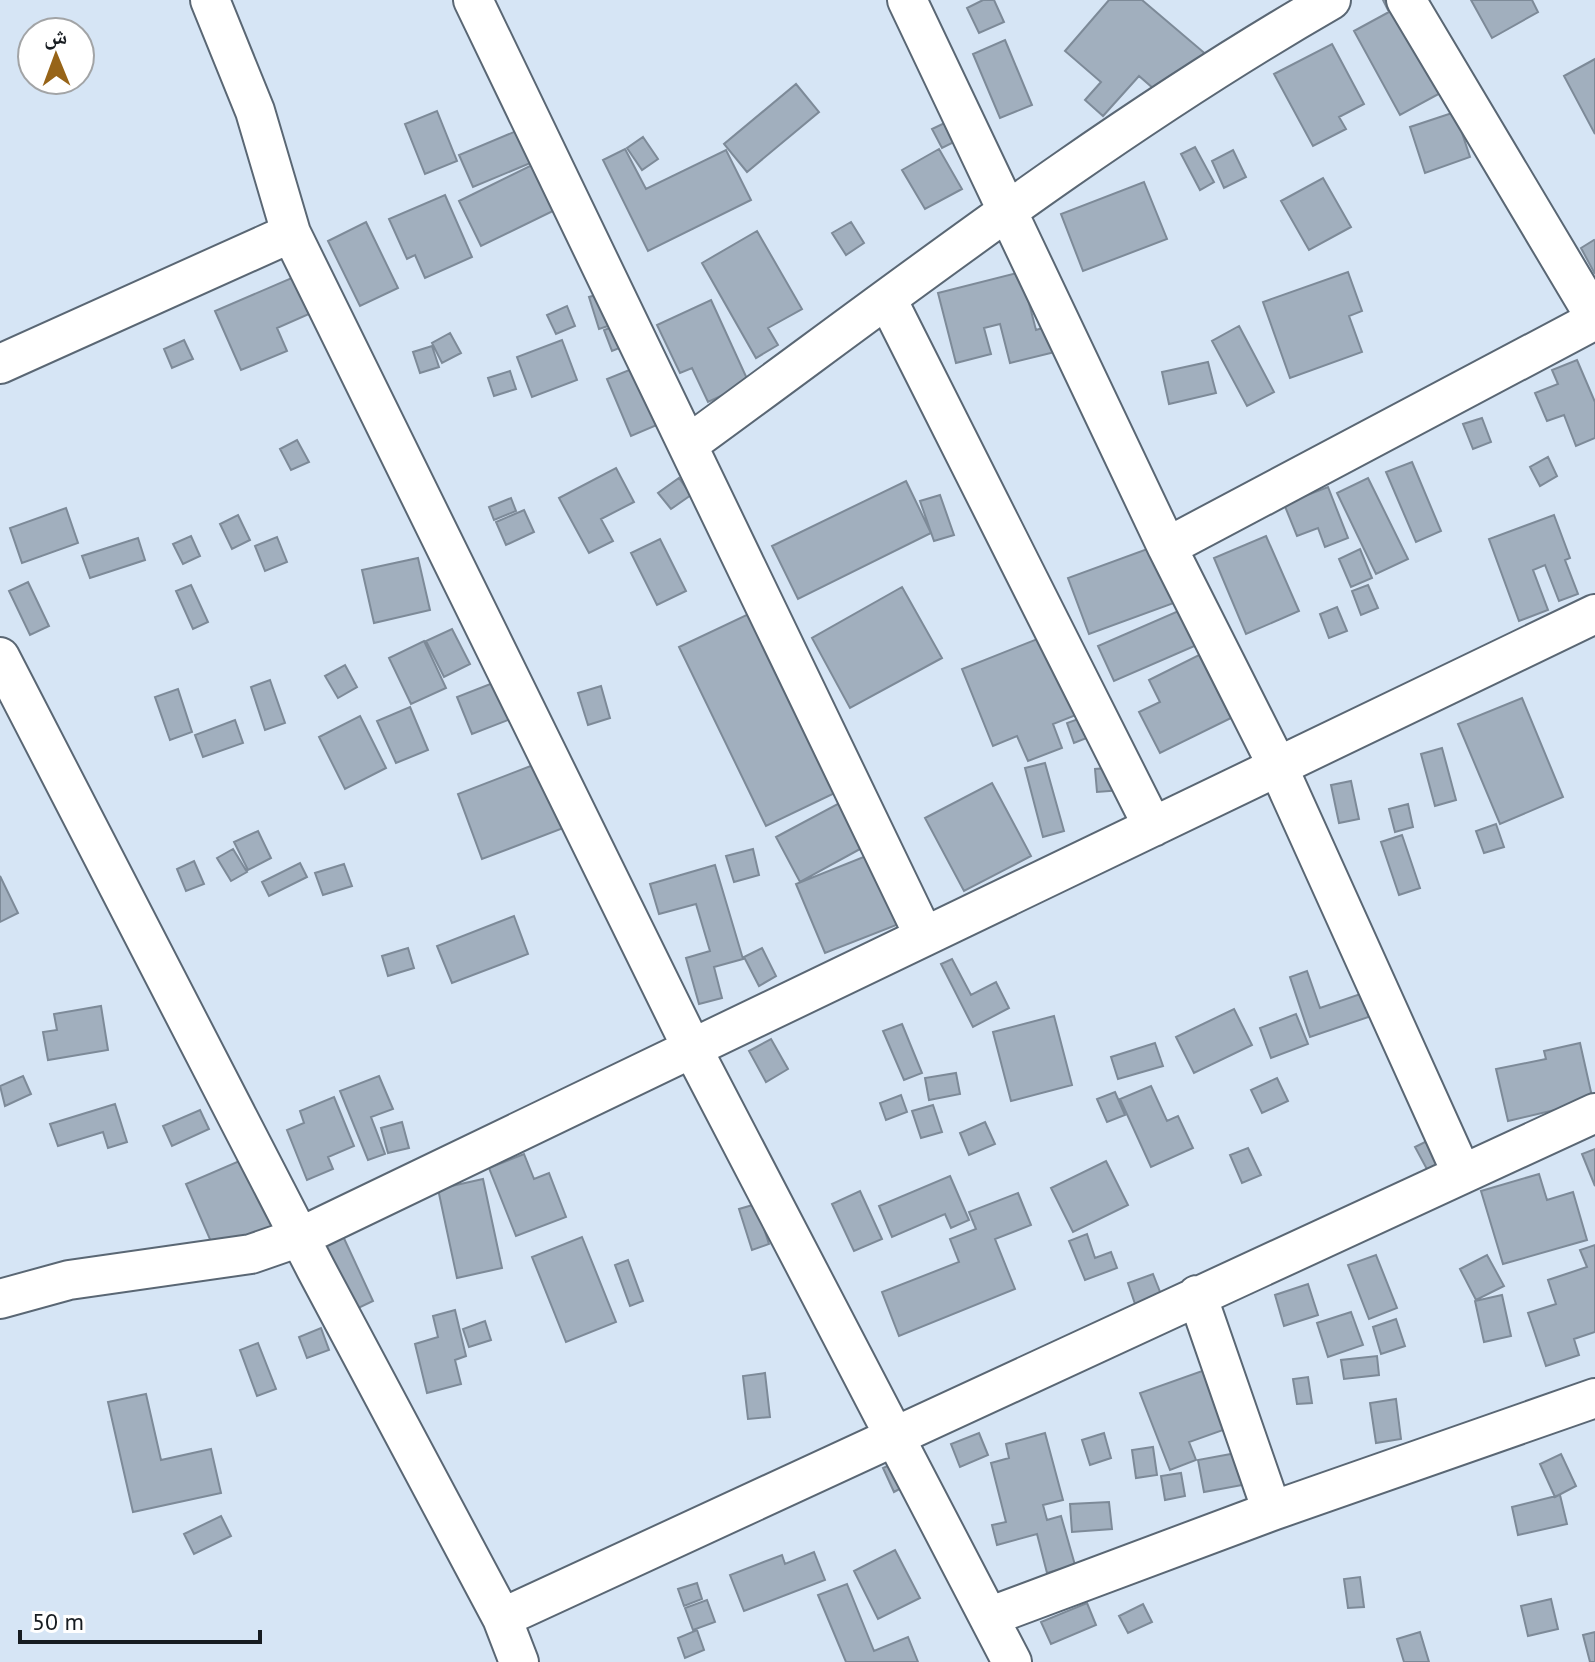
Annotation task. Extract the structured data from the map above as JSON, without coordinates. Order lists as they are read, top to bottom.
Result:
{
  "scale_bar": "50 m",
  "north": "top"
}
